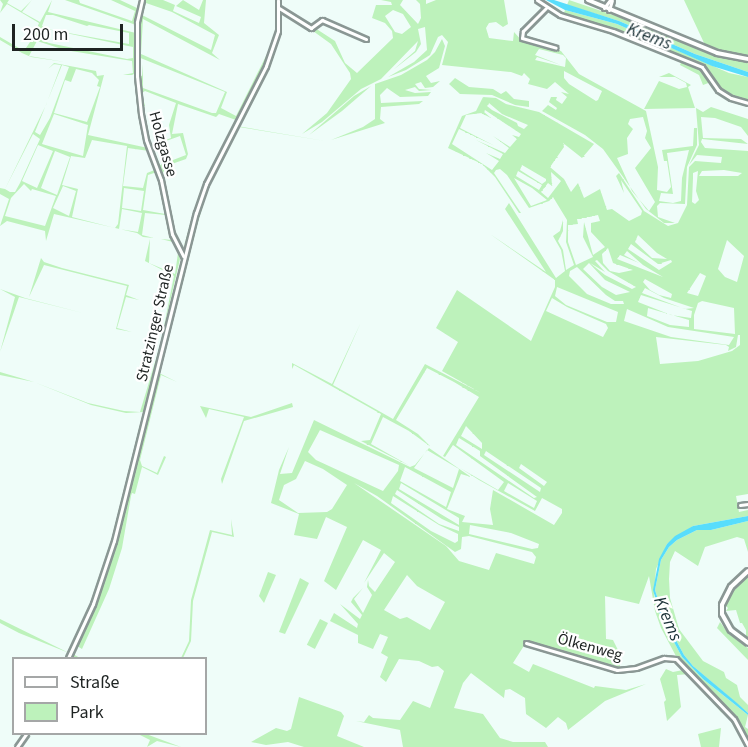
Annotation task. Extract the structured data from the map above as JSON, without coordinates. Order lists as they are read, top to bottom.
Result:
{
  "streets": {
    "street": ["Holzgasse", "Stratzinger Straße", "Ölkenweg"]
  },
  "crossings": [
    ["Holzgasse", "Stratzinger Straße"]
  ],
  "water": ["Krems"],
  "legend": ["Straße", "Park"],
  "scale_bar": "200 m"
}
